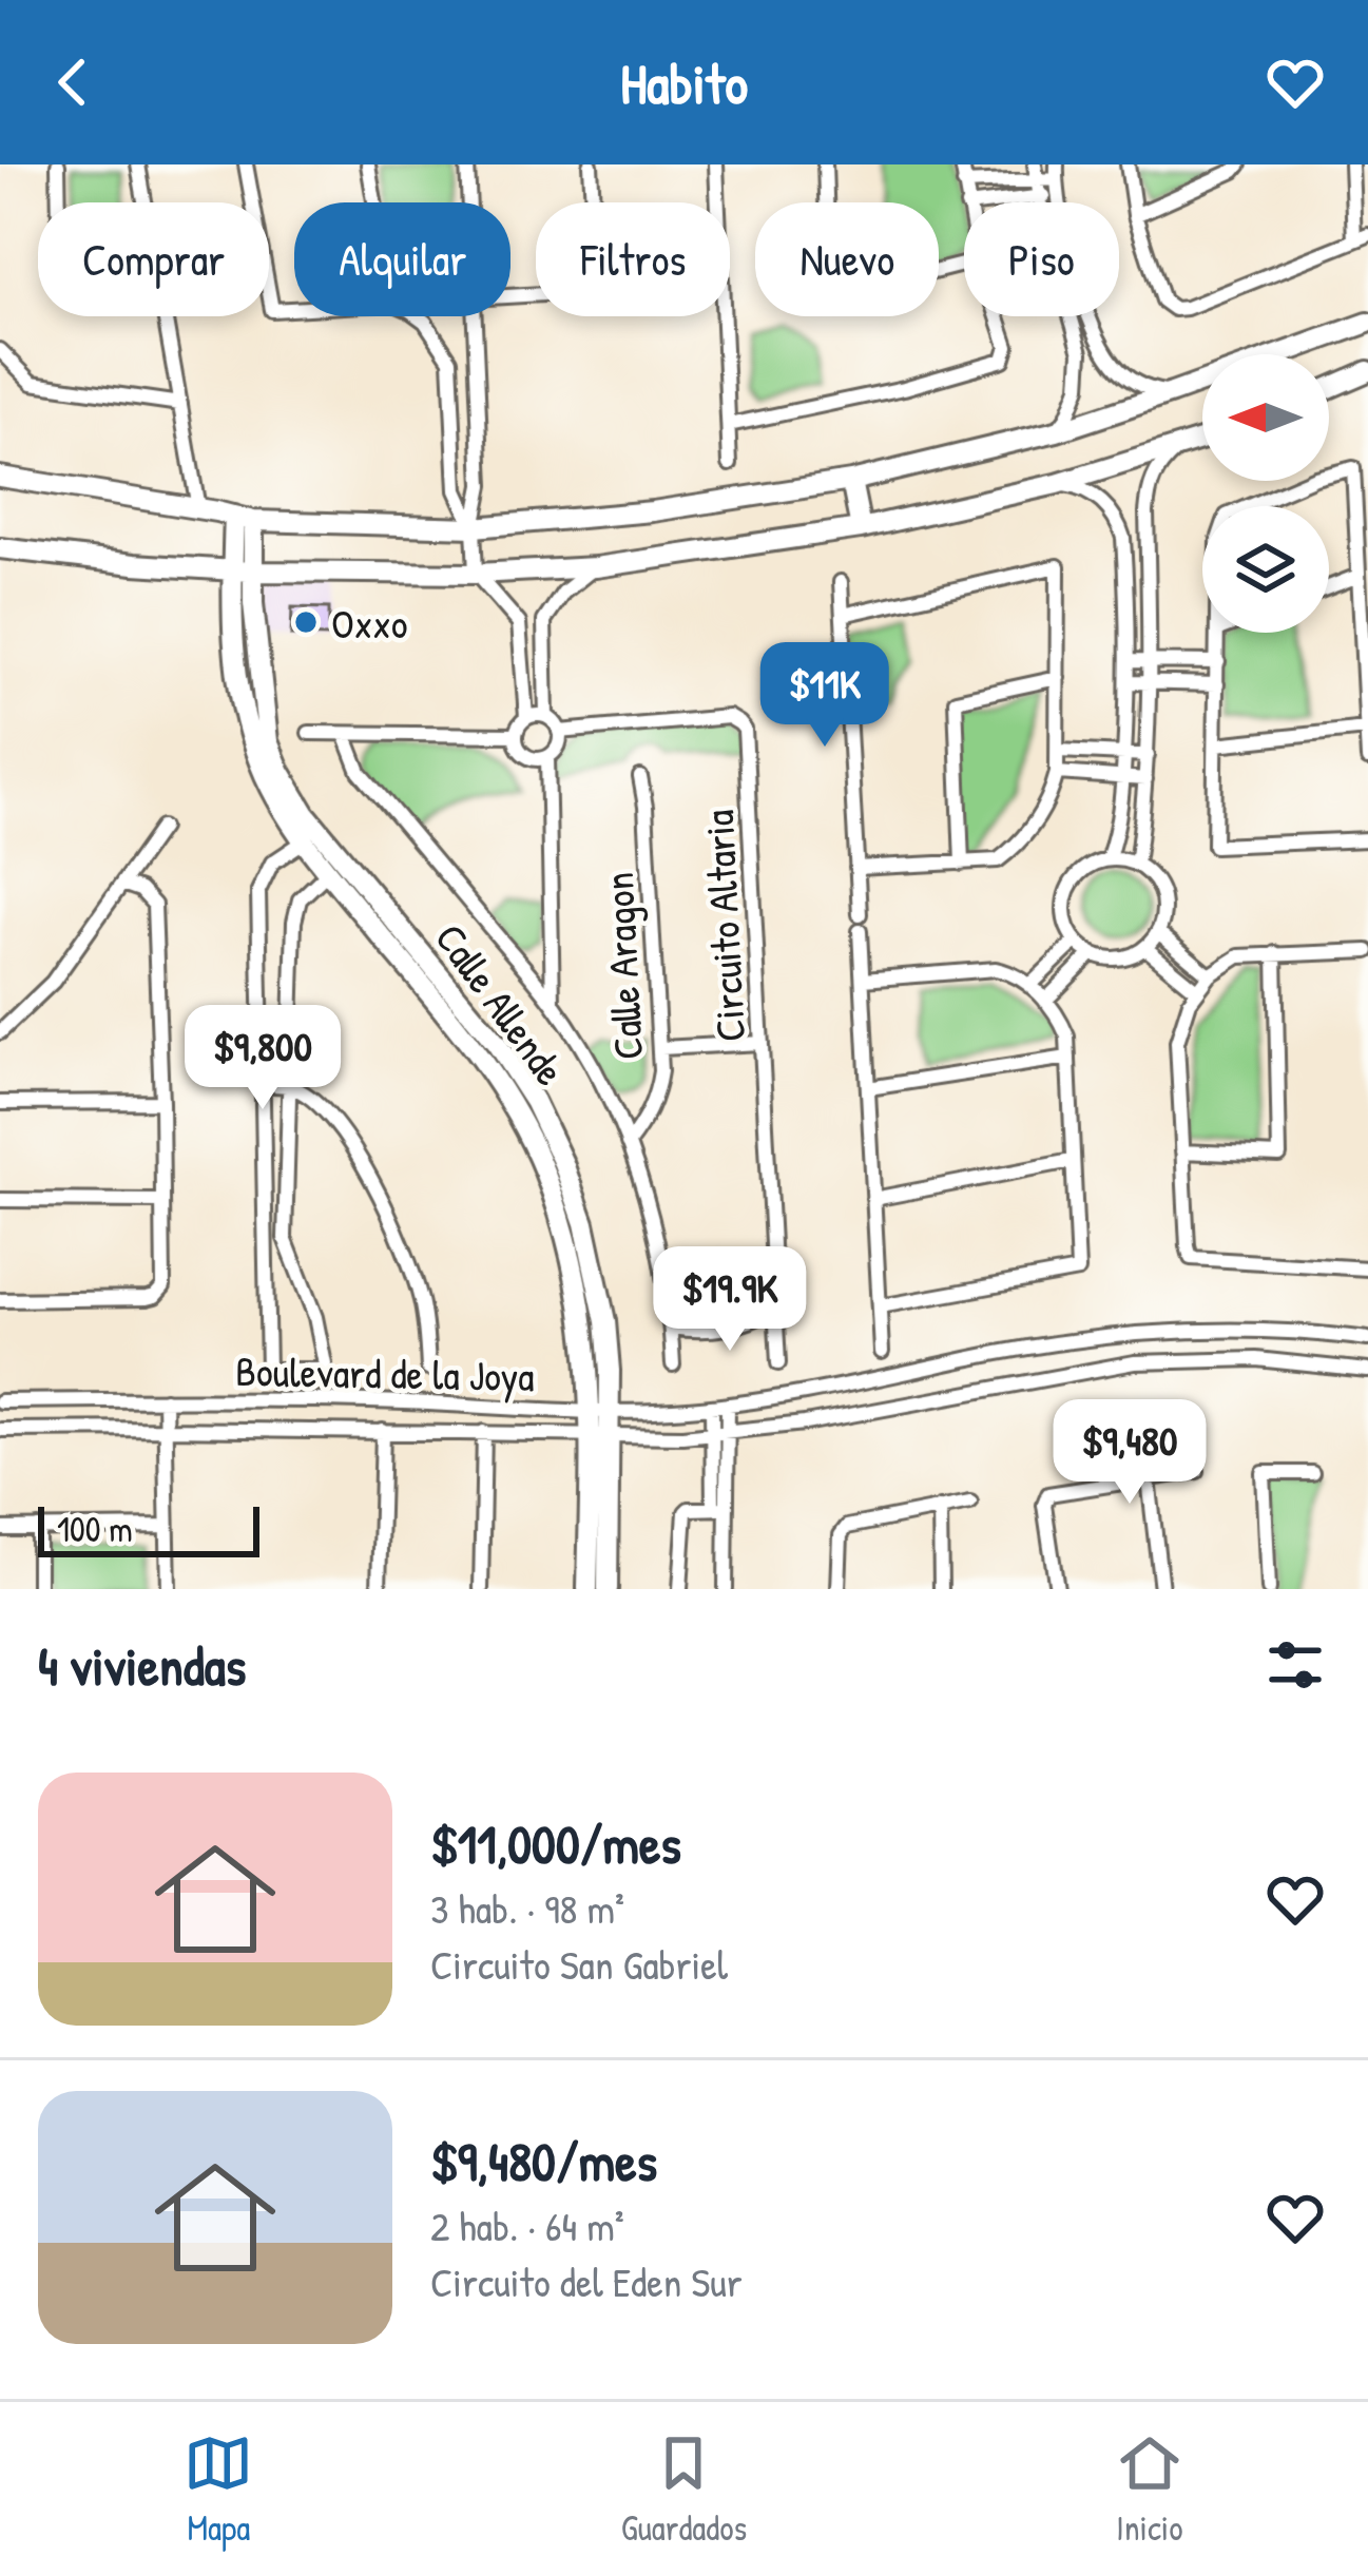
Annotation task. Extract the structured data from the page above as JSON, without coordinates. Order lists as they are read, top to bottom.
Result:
{
  "streets": {
    "main road": ["Calle Allende"],
    "street": ["Circuito Altaria", "Calle Aragon", "Boulevard de la Joya"]
  },
  "crossings": [
    ["Calle Allende", "Boulevard de la Joya"]
  ],
  "places": ["Oxxo"],
  "scale_bar": "100 m",
  "north": "left",
  "page": {
    "header": "Habito",
    "chip": [
      "Comprar",
      "Alquilar",
      "Filtros",
      "Nuevo",
      "Piso"
    ],
    "price": [
      "$11K",
      "$9,800",
      "$19.9K",
      "$9,480"
    ],
    "scale": "100 m",
    "heading": "4 viviendas",
    "list": [
      {
        "name": "$11,000/mes",
        "note": "3 hab. · 98 m² · Circuito San Gabriel"
      },
      {
        "name": "$9,480/mes",
        "note": "2 hab. · 64 m² · Circuito del Eden Sur"
      }
    ],
    "tabs": ["Mapa", "Guardados", "Inicio"]
  }
}
